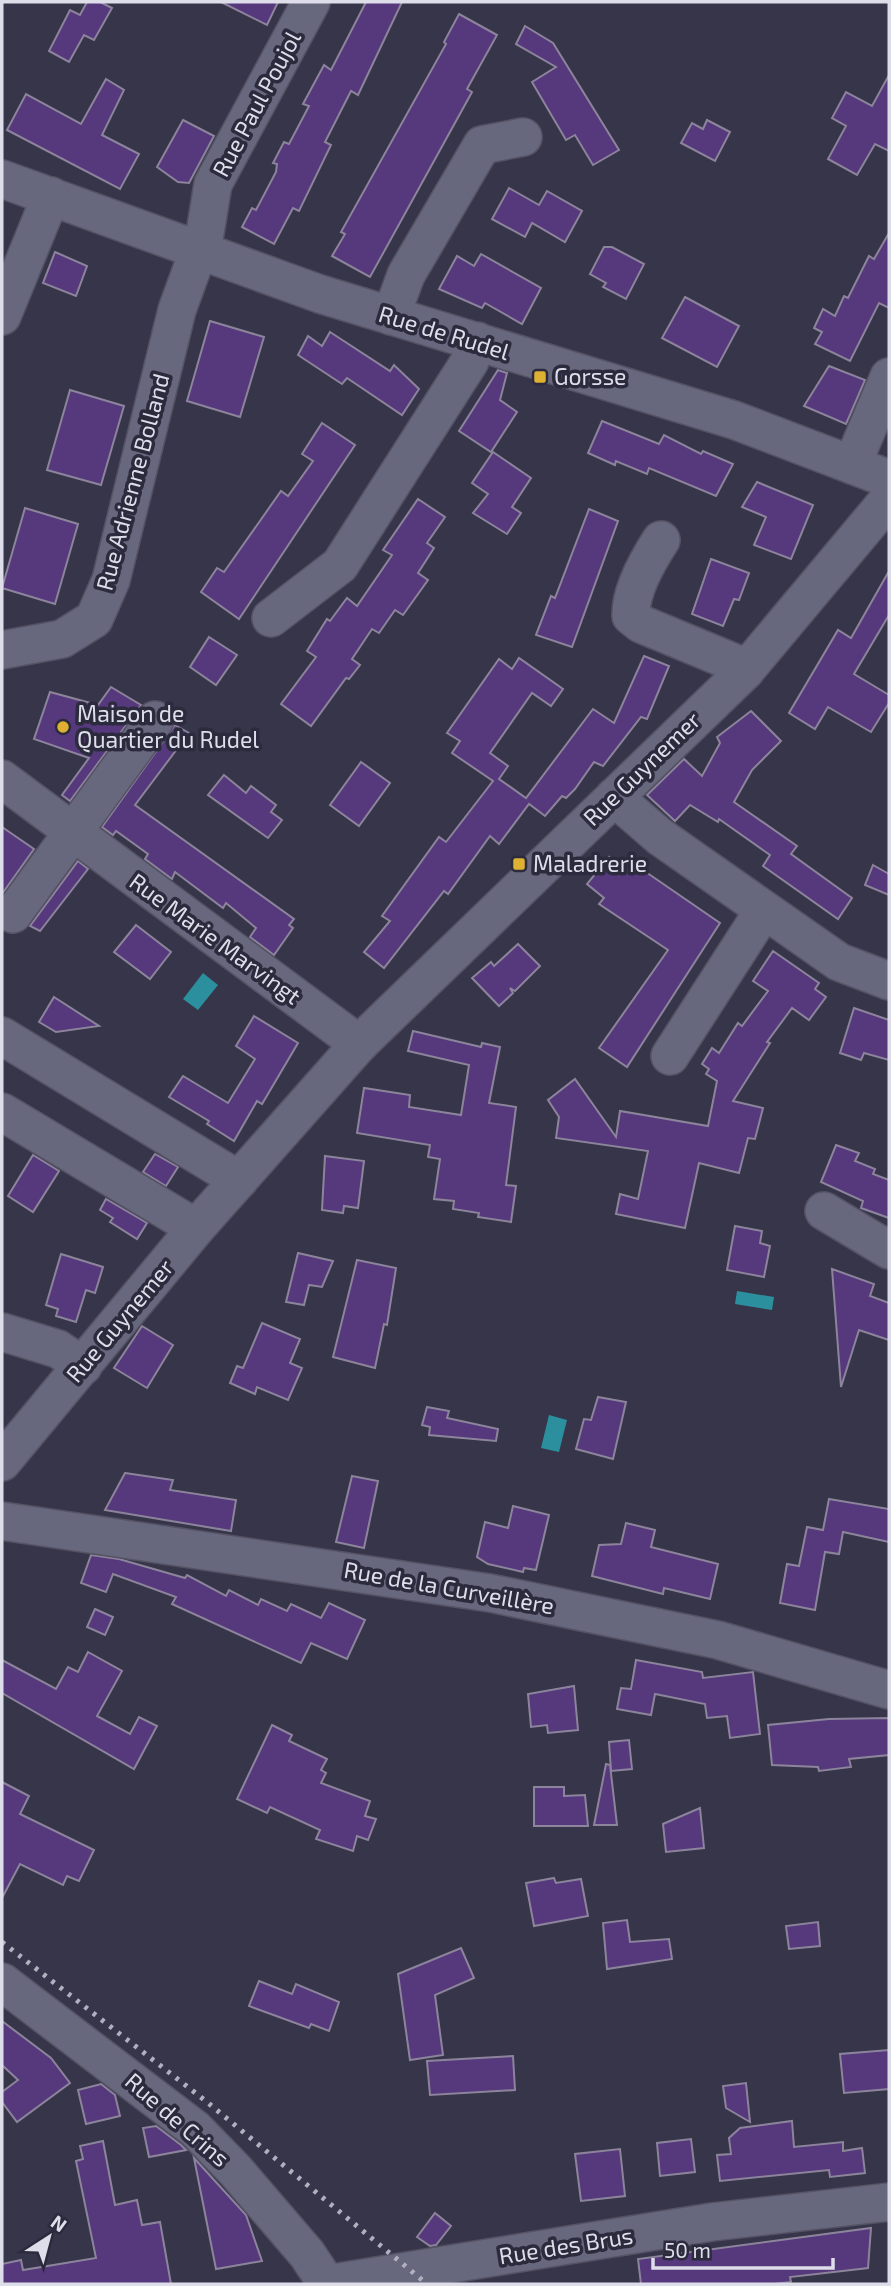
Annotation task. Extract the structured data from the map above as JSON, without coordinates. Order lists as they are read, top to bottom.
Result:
{
  "streets": {
    "street": [
      "Rue Paul Poujol",
      "Rue de Rudel",
      "Rue Adrienne Bolland",
      "Rue Guynemer",
      "Rue Marie Marvingt",
      "Rue de la Curveillère",
      "Rue de Crins",
      "Rue des Brus"
    ]
  },
  "crossings": [
    ["Rue Paul Poujol", "Rue de Rudel"],
    ["Rue Paul Poujol", "Rue Adrienne Bolland"],
    ["Rue de Rudel", "Rue Adrienne Bolland"],
    ["Rue Guynemer", "Rue Marie Marvingt"],
    ["Rue de Crins", "Rue des Brus"]
  ],
  "places": {
    "transit": ["Gorsse", "Maladrerie"],
    "other": ["Maison de Quartier du Rudel"]
  },
  "scale_bar": "50 m",
  "north": "top right"
}
